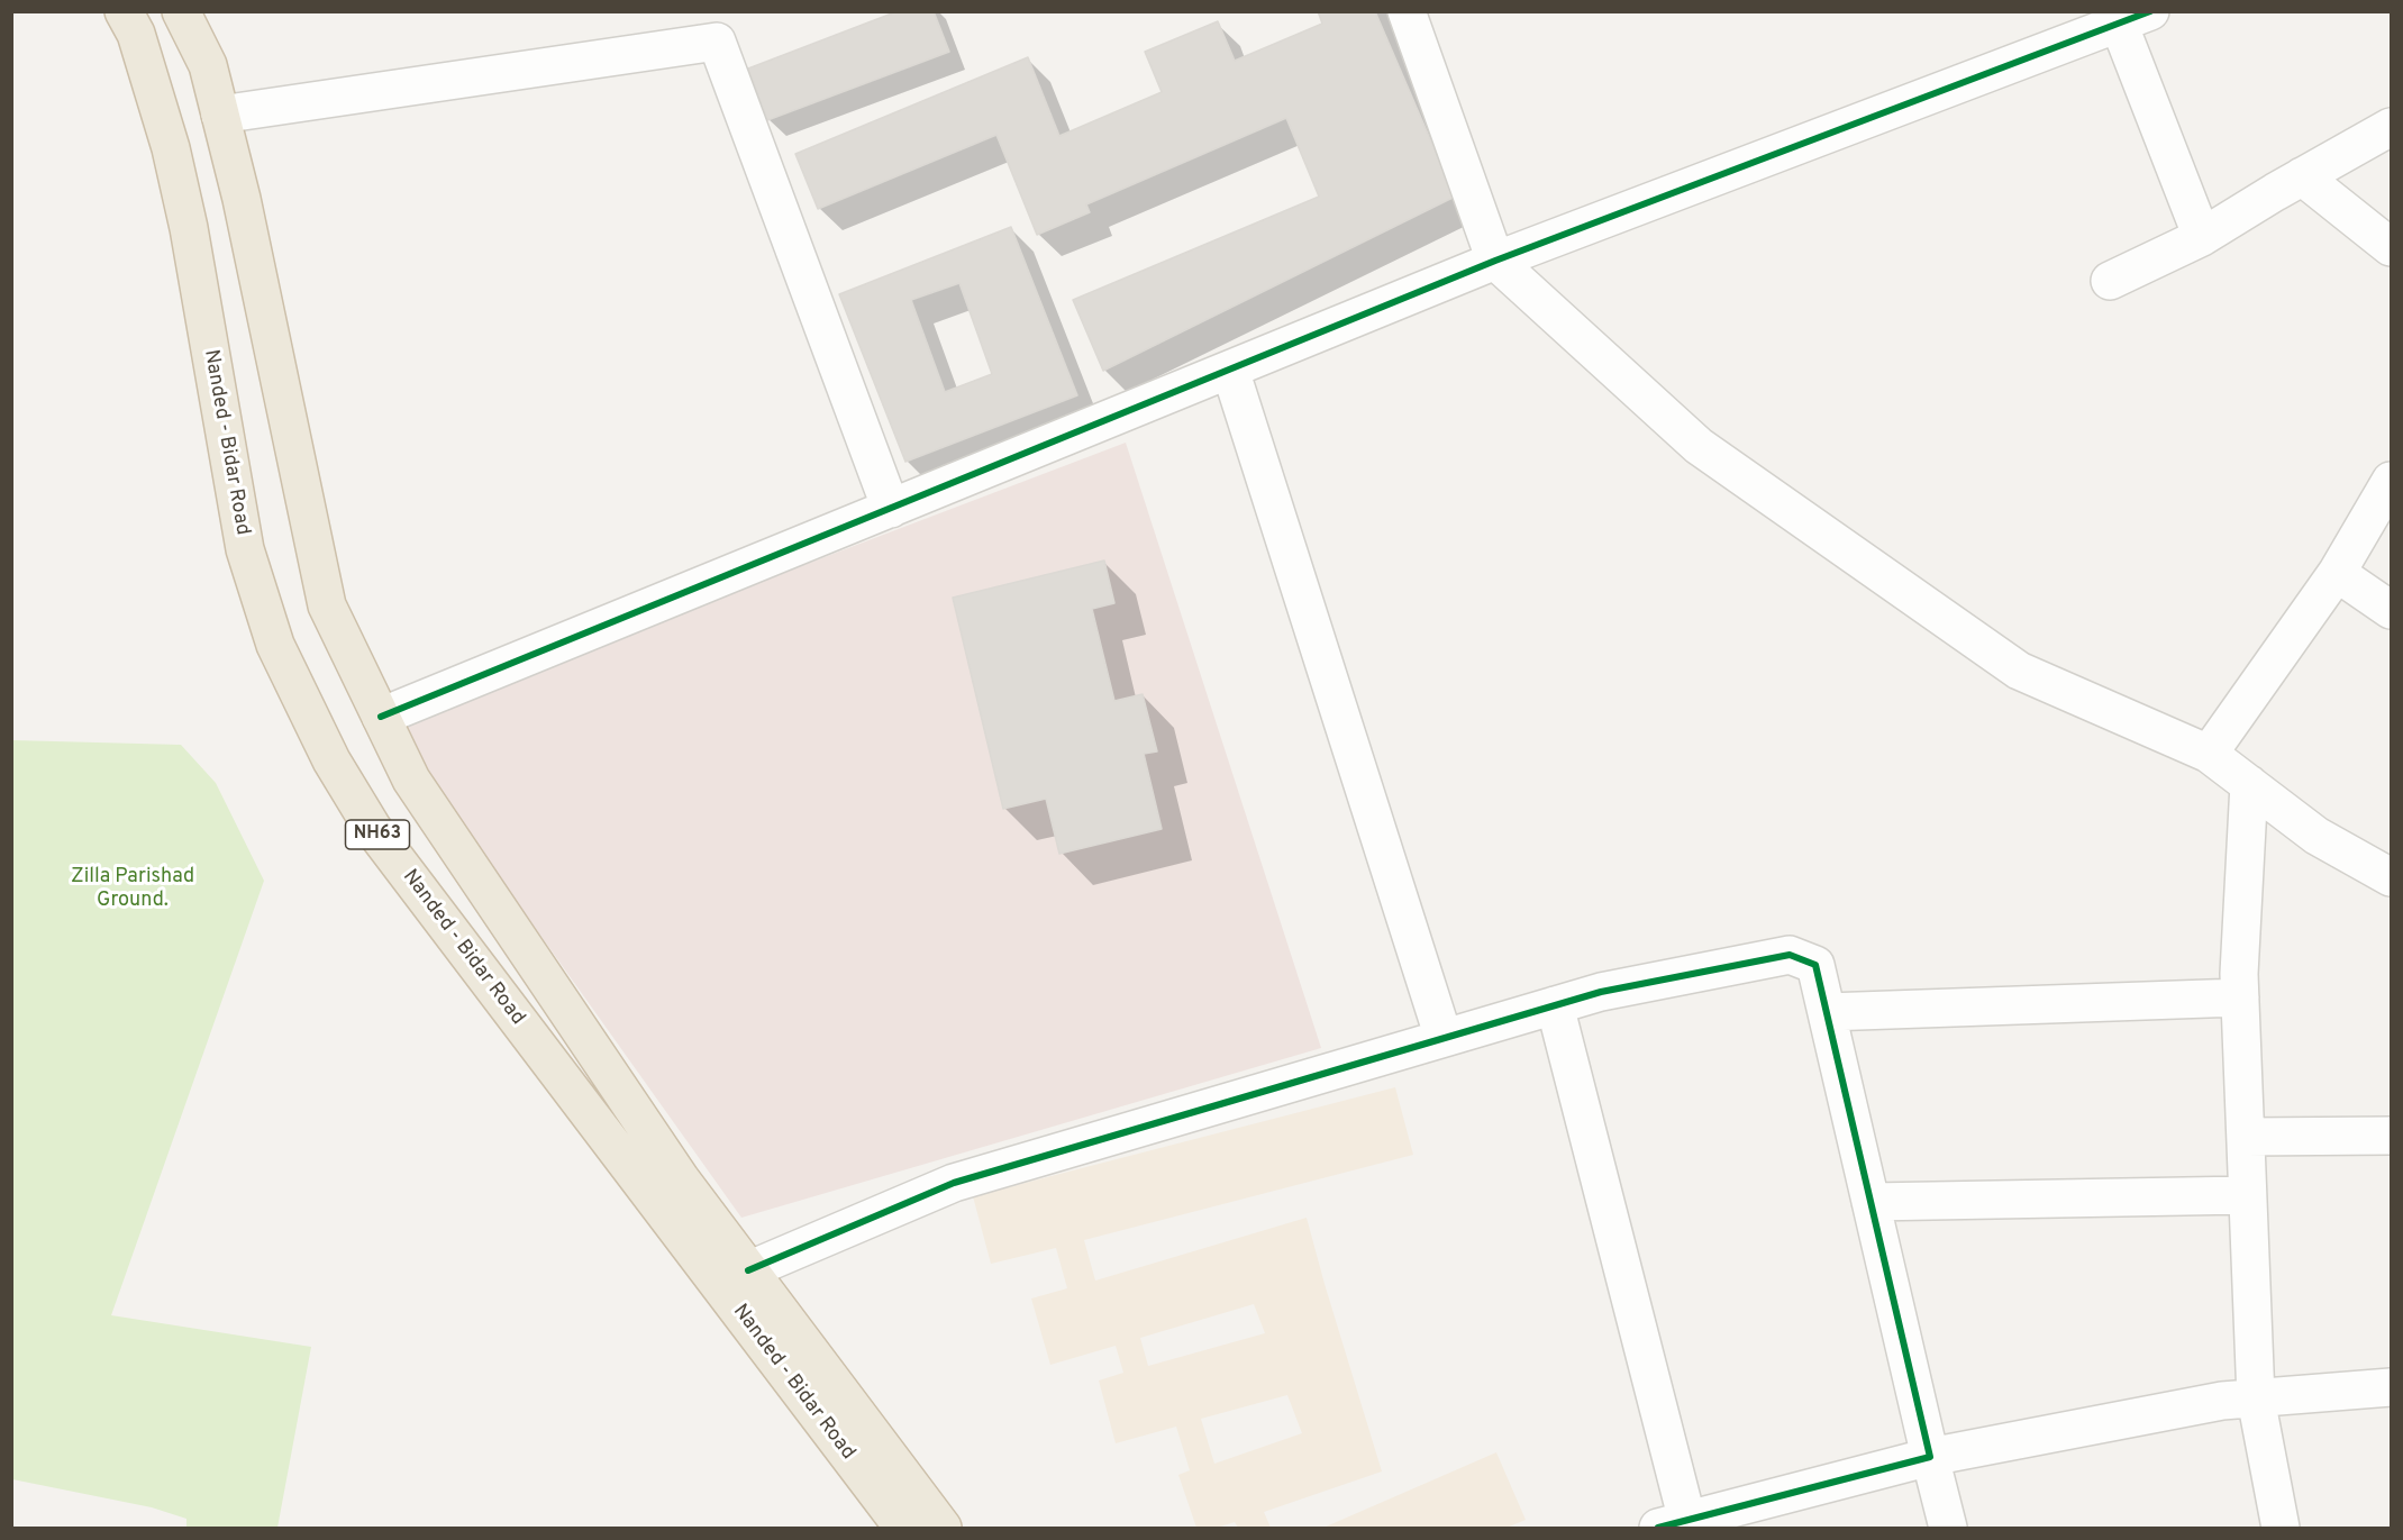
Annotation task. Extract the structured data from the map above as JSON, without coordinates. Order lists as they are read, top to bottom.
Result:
{
  "streets": {
    "highway": ["Nanded - Bidar Road", "NH63"]
  },
  "parks": ["Zilla Parishad Ground."]
}
